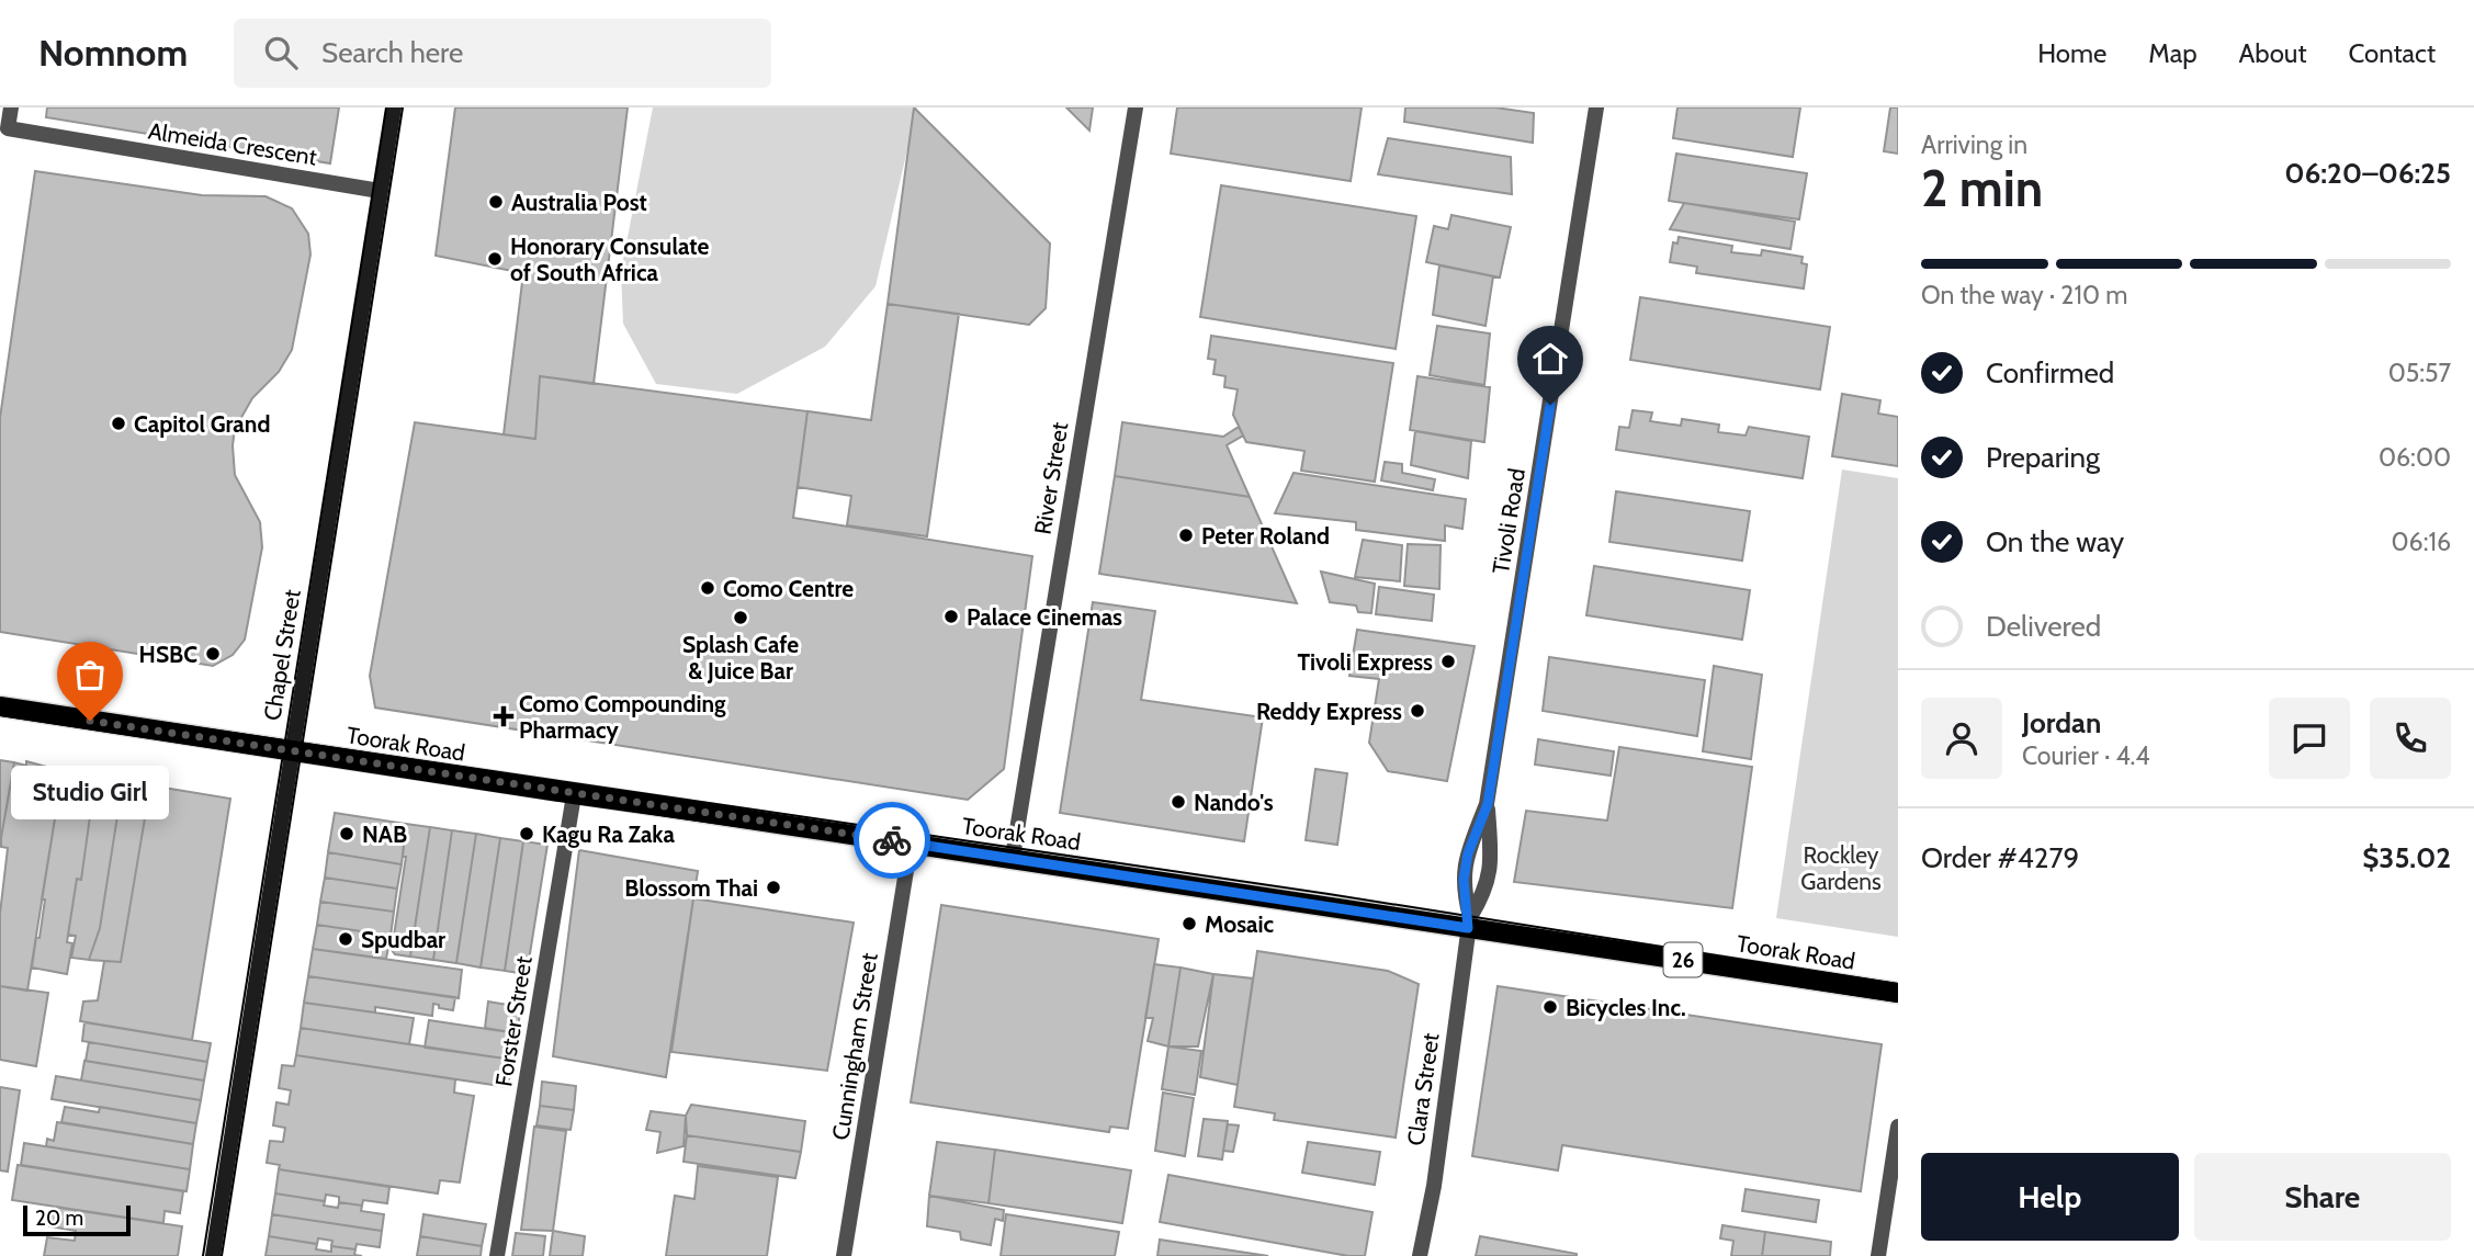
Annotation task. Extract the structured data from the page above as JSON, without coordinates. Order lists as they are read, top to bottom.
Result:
{
  "streets": {
    "main road": ["Chapel Street", "Toorak Road", "26"],
    "street": [
      "Almeida Crescent",
      "River Street",
      "Tivoli Road",
      "Forster Street",
      "Cunningham Street",
      "Clara Street"
    ]
  },
  "crossings": [
    ["Almeida Crescent", "Chapel Street"],
    ["River Street", "Toorak Road"],
    ["Tivoli Road", "Toorak Road"],
    ["Tivoli Road", "Clara Street"],
    ["Chapel Street", "Toorak Road"],
    ["Toorak Road", "Forster Street"],
    ["Toorak Road", "Cunningham Street"],
    ["Toorak Road", "Clara Street"]
  ],
  "parks": ["Rockley Gardens"],
  "places": {
    "other": [
      "Australia Post",
      "Honorary Consulate of South Africa",
      "Capitol Grand",
      "Peter Roland",
      "Como Centre",
      "Palace Cinemas",
      "Splash Cafe & Juice Bar",
      "HSBC",
      "Tivoli Express",
      "Reddy Express",
      "Studio Girl",
      "Nando's",
      "NAB",
      "Kagu Ra Zaka",
      "Blossom Thai",
      "Mosaic",
      "Spudbar",
      "Bicycles Inc."
    ],
    "health": ["Como Compounding Pharmacy"]
  },
  "scale_bar": "20 m",
  "page": {
    "header": "Nomnom",
    "search": "Search here",
    "nav": [
      "Home",
      "Map",
      "About",
      "Contact"
    ],
    "heading": ["2 min", "Arriving in", "06:20–06:25"],
    "panel": [
      "Jordan",
      "Courier · 4.4",
      "Order #4279",
      "$35.02"
    ],
    "bar": "On the way · 210 m",
    "list": [
      ["Confirmed", "05:57"],
      ["Preparing", "06:00"],
      ["On the way", "06:16"],
      "Delivered"
    ],
    "bubble": "Studio Girl",
    "buttons": ["Help", "Share"],
    "scale": "20 m"
  }
}
